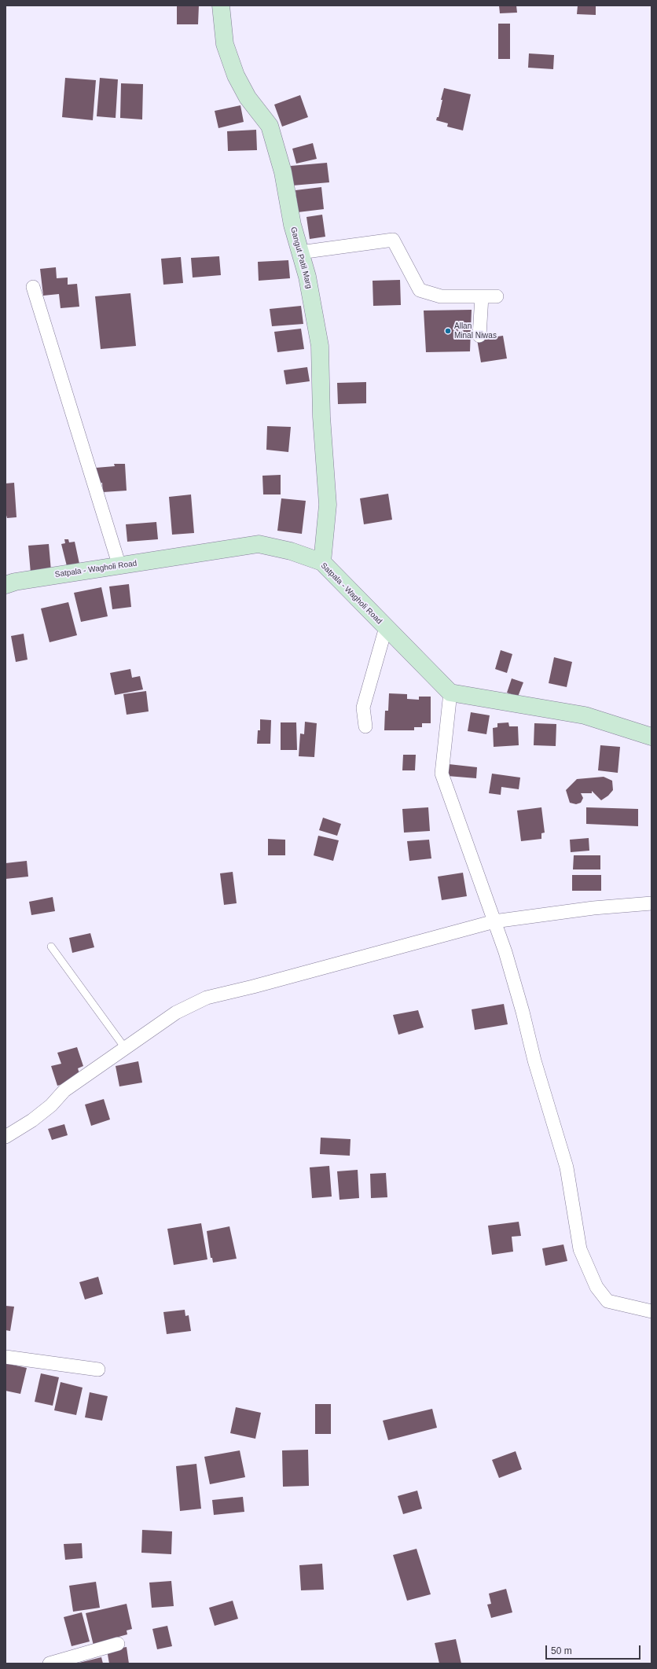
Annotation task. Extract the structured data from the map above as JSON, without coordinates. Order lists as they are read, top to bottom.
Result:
{
  "streets": {
    "main road": ["Gangut Patil Marg", "Satpala - Wagholi Road"]
  },
  "crossings": [
    ["Gangut Patil Marg", "Satpala - Wagholi Road"]
  ],
  "places": ["Allan Minal Niwas"],
  "scale_bar": "50 m"
}
